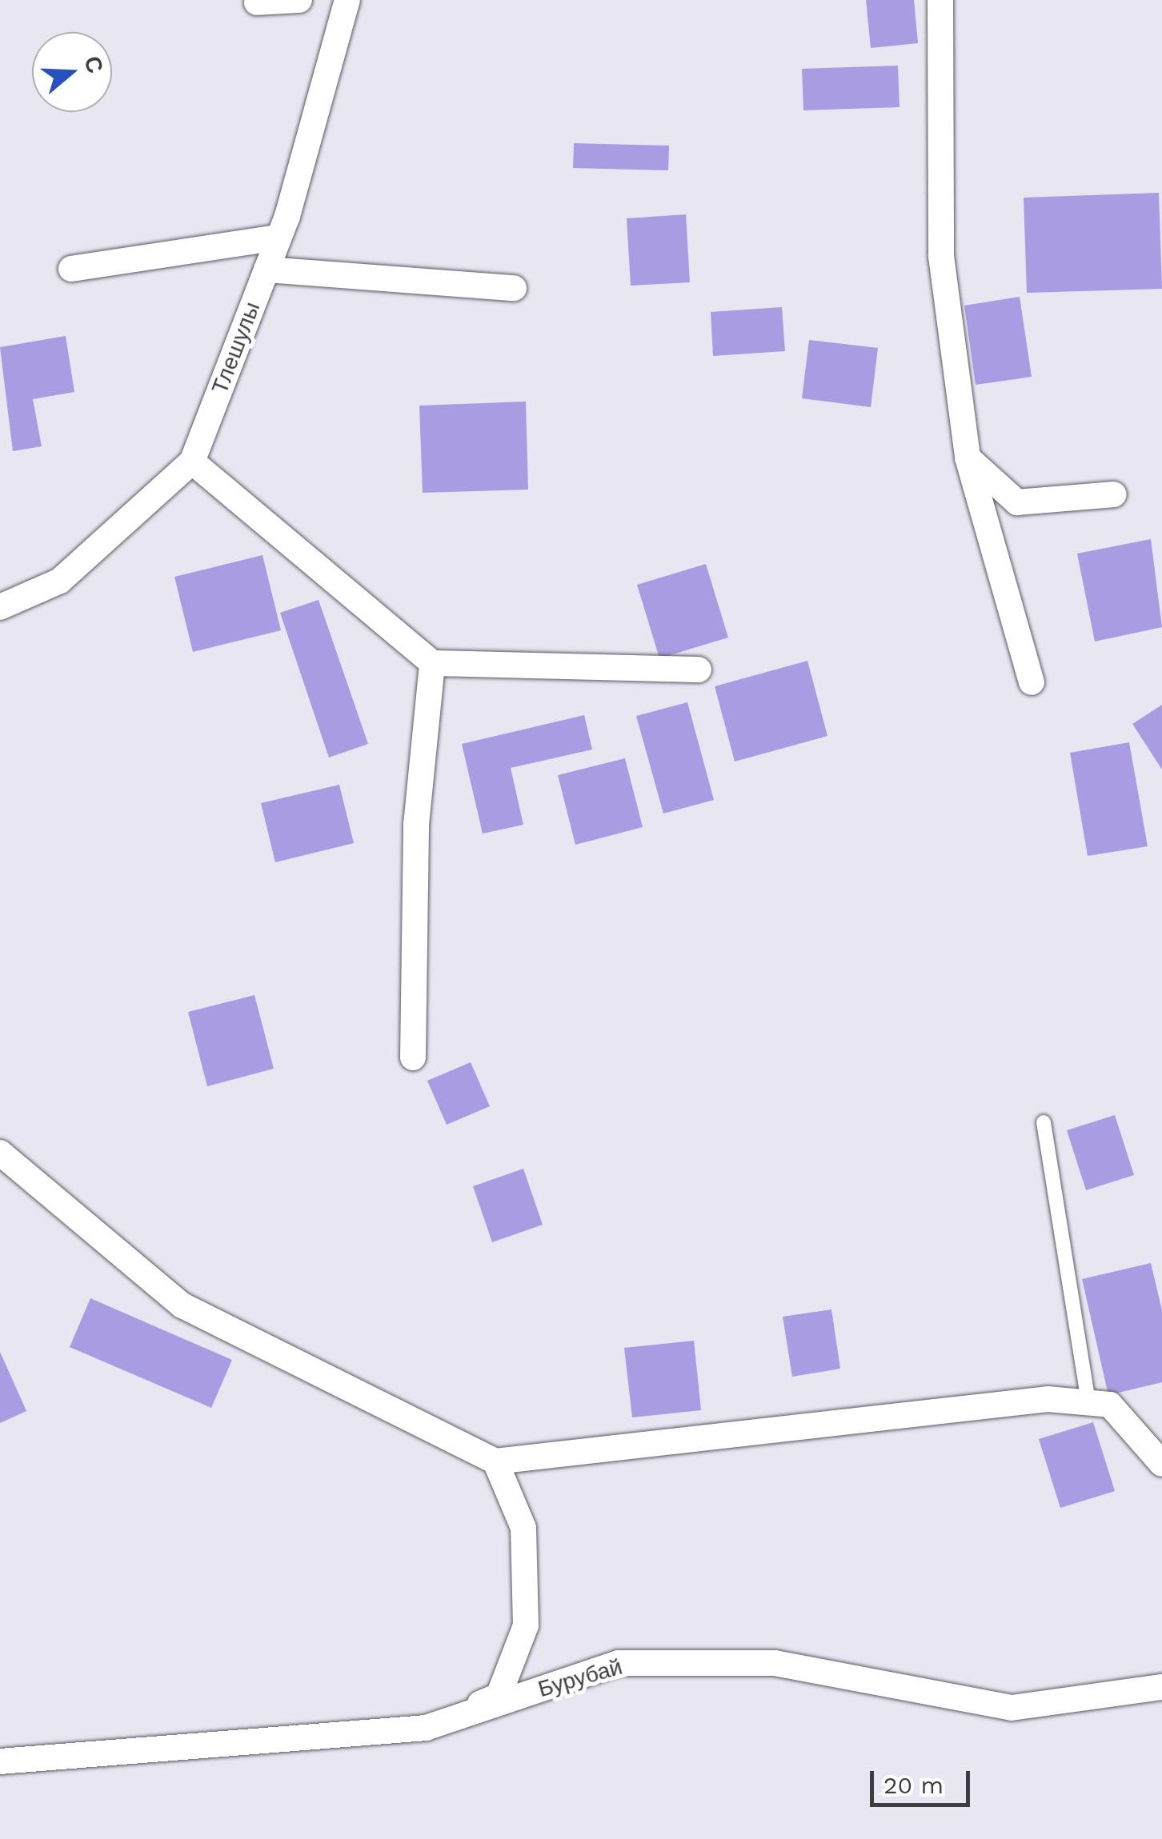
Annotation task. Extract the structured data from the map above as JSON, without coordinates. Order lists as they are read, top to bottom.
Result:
{
  "streets": {
    "street": ["Тлешулы", "Бурубай"]
  },
  "scale_bar": "20 m",
  "north": "right"
}
